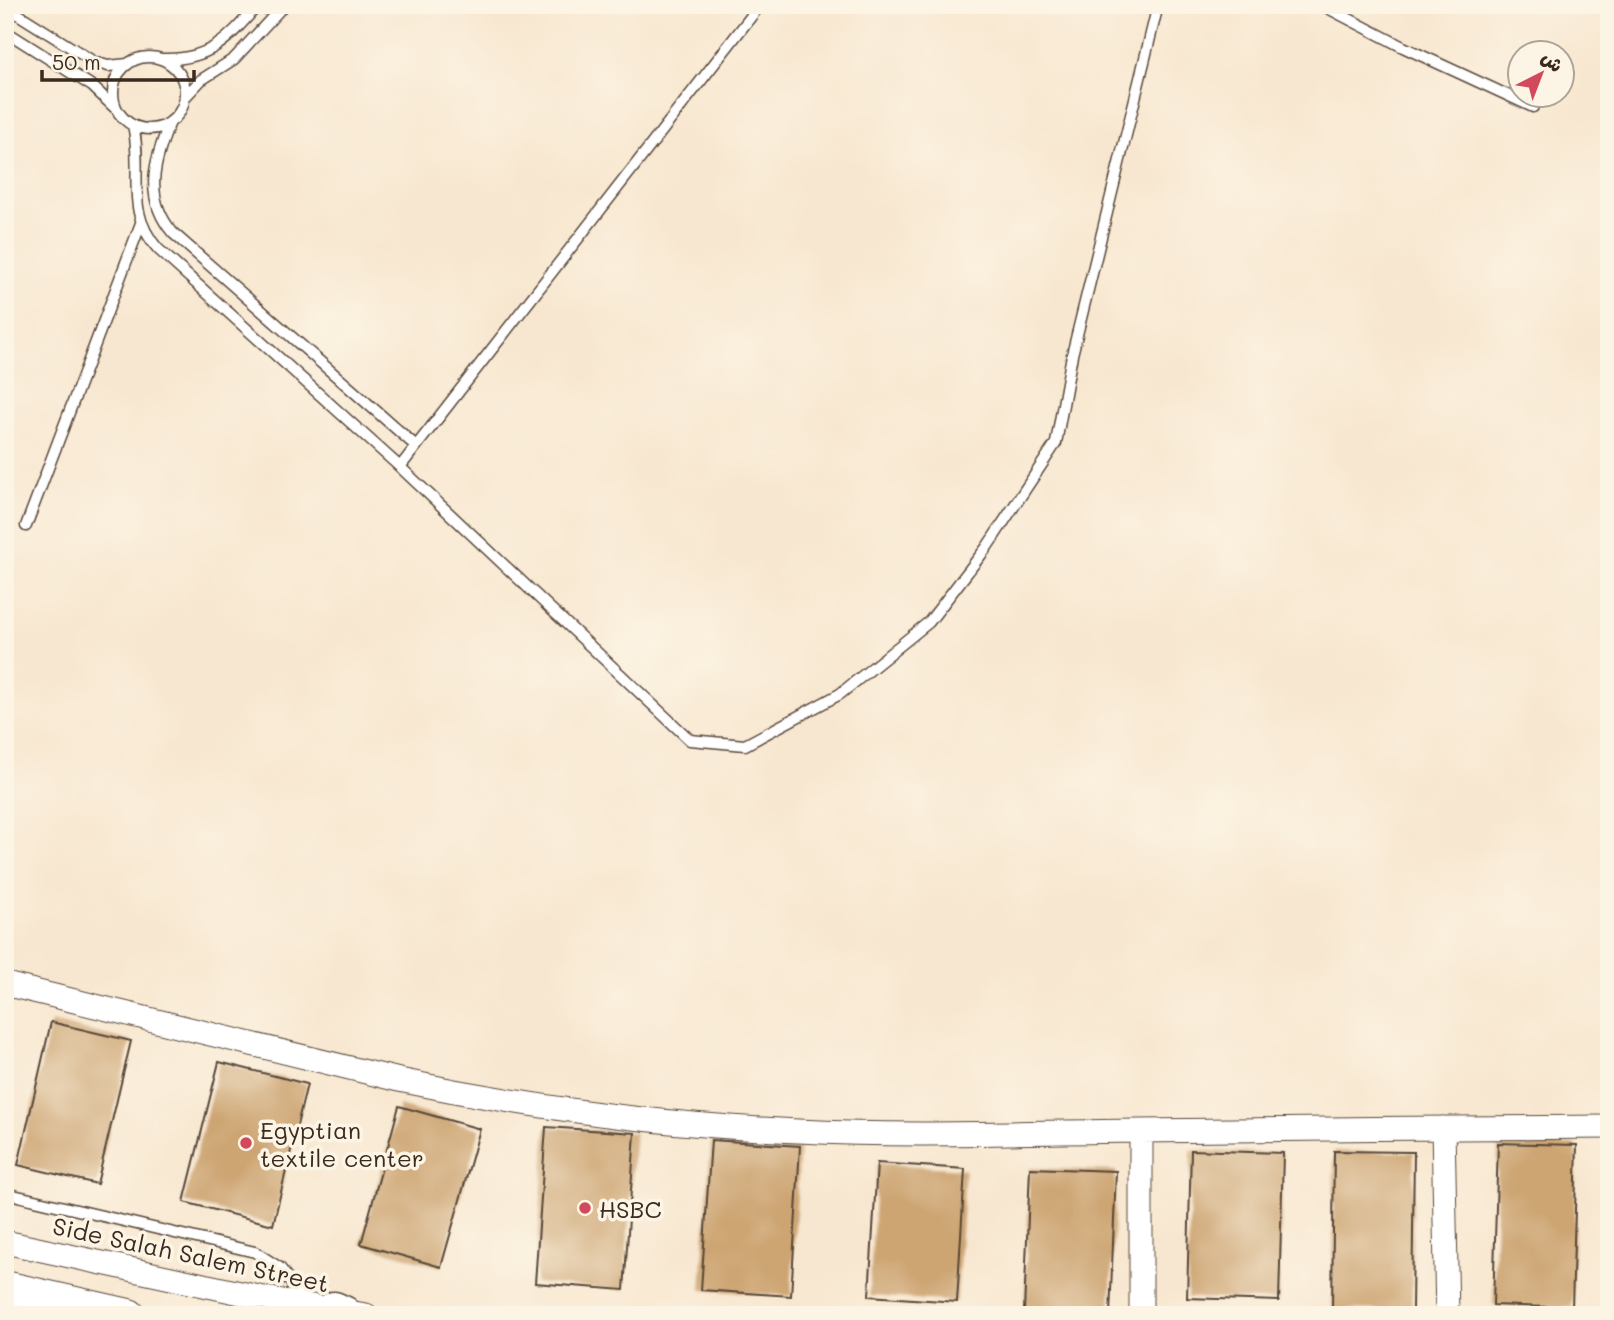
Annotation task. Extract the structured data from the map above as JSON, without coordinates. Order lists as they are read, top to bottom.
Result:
{
  "streets": {
    "street": ["Side Salah Salem Street"]
  },
  "places": ["Egyptian textile center", "HSBC"],
  "scale_bar": "50 m",
  "north": "top right"
}
